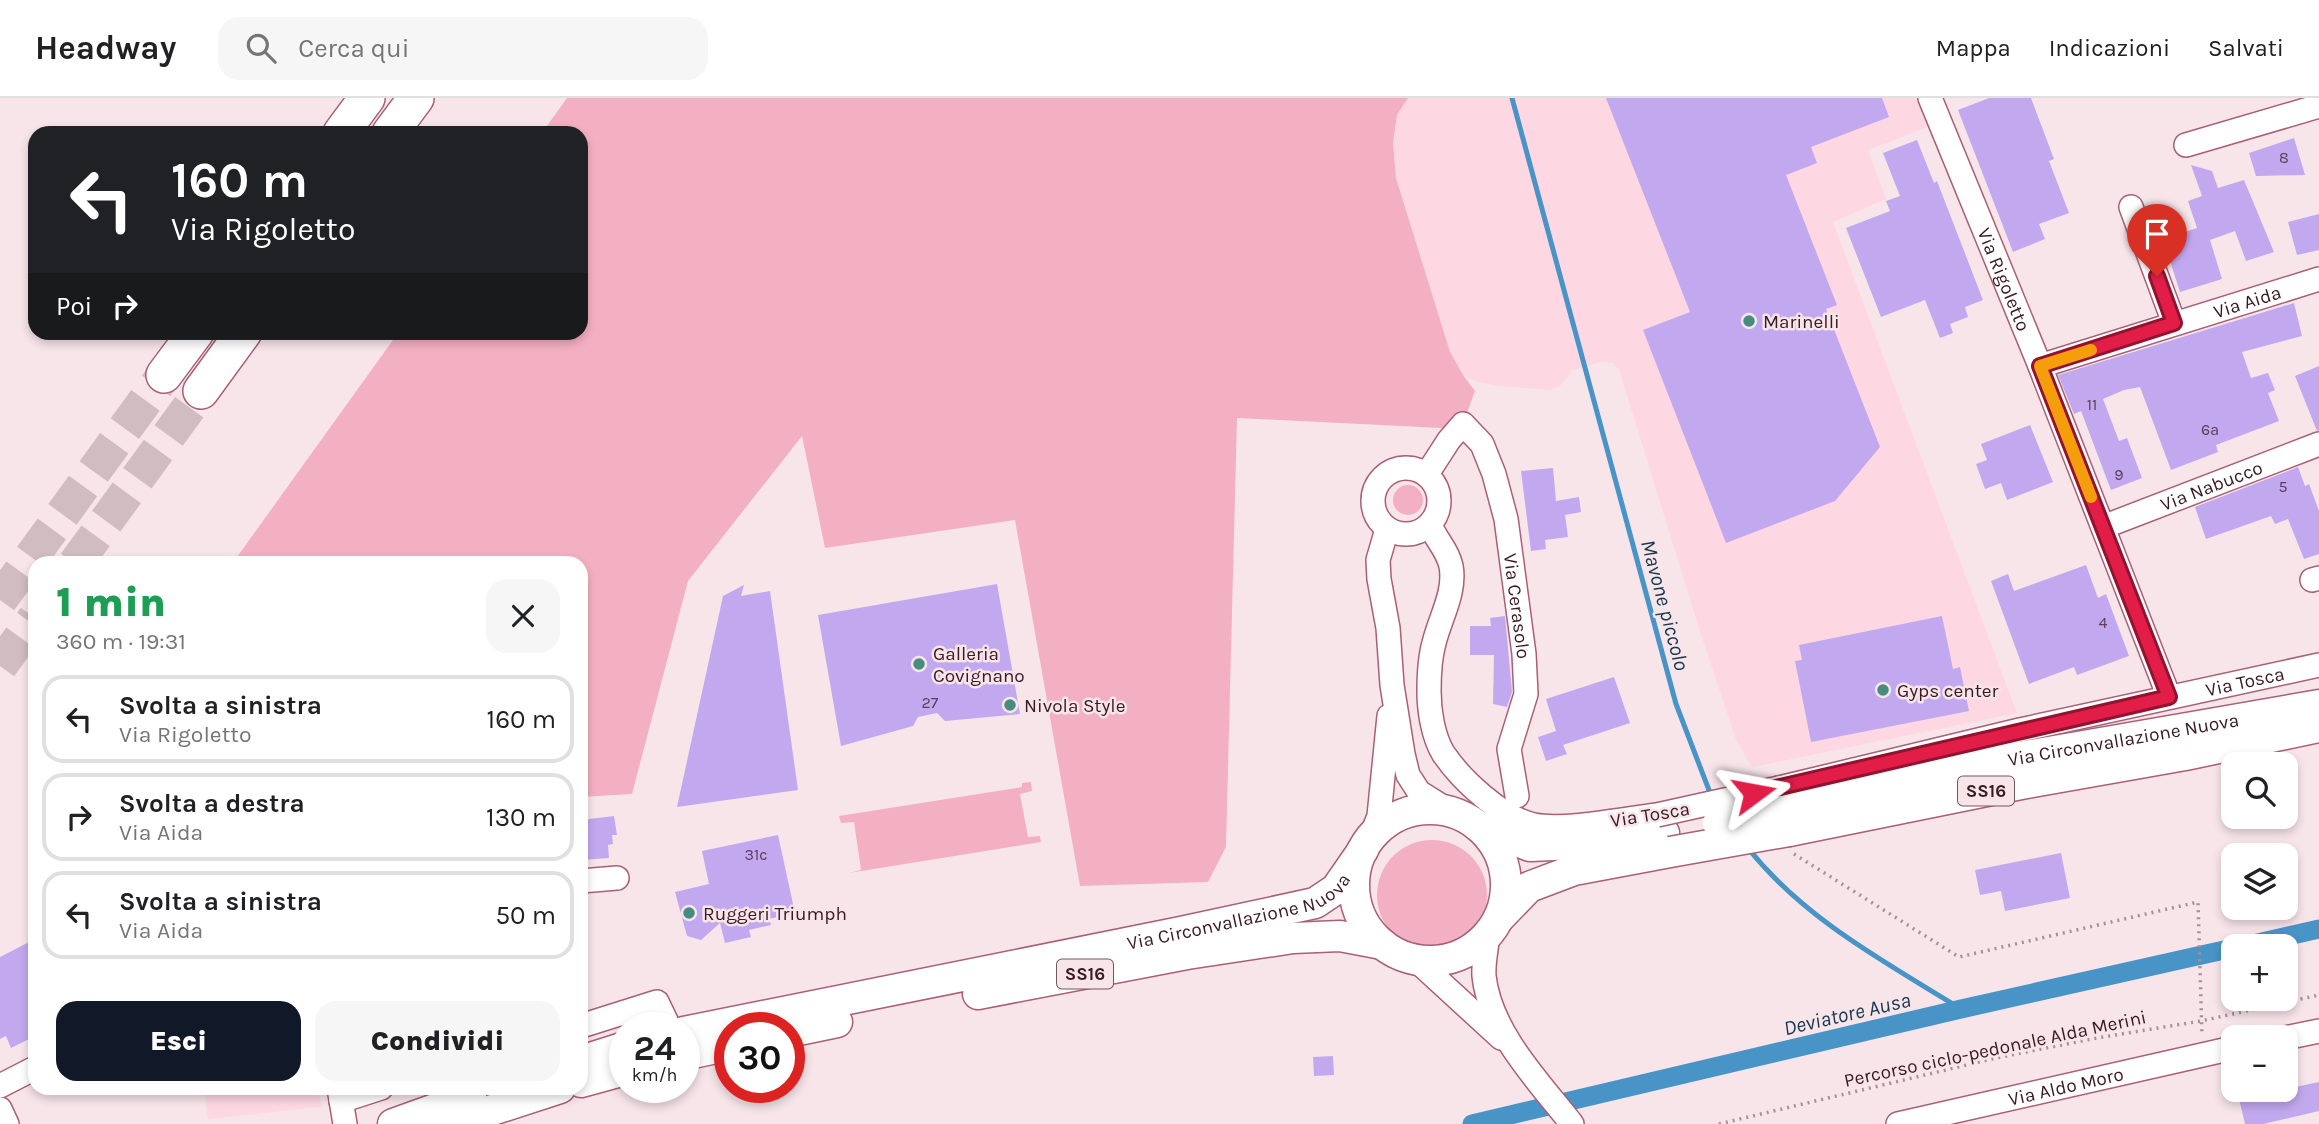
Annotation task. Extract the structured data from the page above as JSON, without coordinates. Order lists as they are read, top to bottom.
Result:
{
  "streets": {
    "main road": ["Via Circonvallazione Nuova", "SS16"],
    "street": [
      "Via Rigoletto",
      "Via Aida",
      "Via Nabucco",
      "Via Cerasolo",
      "Via Tosca",
      "Via Aldo Moro"
    ],
    "path": ["Percorso ciclo-pedonale Alda Merini"]
  },
  "crossings": [
    ["Via Rigoletto", "Via Aida"],
    ["Via Rigoletto", "Via Nabucco"],
    ["Via Rigoletto", "Via Tosca"],
    ["Via Cerasolo", "Via Tosca"],
    ["Via Tosca", "Via Circonvallazione Nuova"],
    ["Via Circonvallazione Nuova", "SS16"]
  ],
  "water": ["Mavone piccolo", "Deviatore Ausa"],
  "places": [
    "Marinelli",
    "Galleria Covignano",
    "Gyps center",
    "Nivola Style",
    "Ruggeri Triumph"
  ],
  "house_numbers": [
    "8",
    "11",
    "6a",
    "9",
    "5",
    "4",
    "27",
    "31c"
  ],
  "page": {
    "header": "Headway",
    "search": "Cerca qui",
    "nav": ["Mappa", "Indicazioni", "Salvati"],
    "turn": ["160 m", "Via Rigoletto"],
    "then": "Poi",
    "heading": ["1 min", "360 m · 19:31"],
    "list": [
      {
        "name": "Svolta a sinistra",
        "note": "Via Rigoletto",
        "value": "160 m"
      },
      {
        "name": "Svolta a destra",
        "note": "Via Aida",
        "value": "130 m"
      },
      {
        "name": "Svolta a sinistra",
        "note": "Via Aida",
        "value": "50 m"
      }
    ],
    "map_buttons": ["+", "−"],
    "buttons": ["Esci", "Condividi"],
    "speed": "24 km/h",
    "limit": "30"
  }
}
